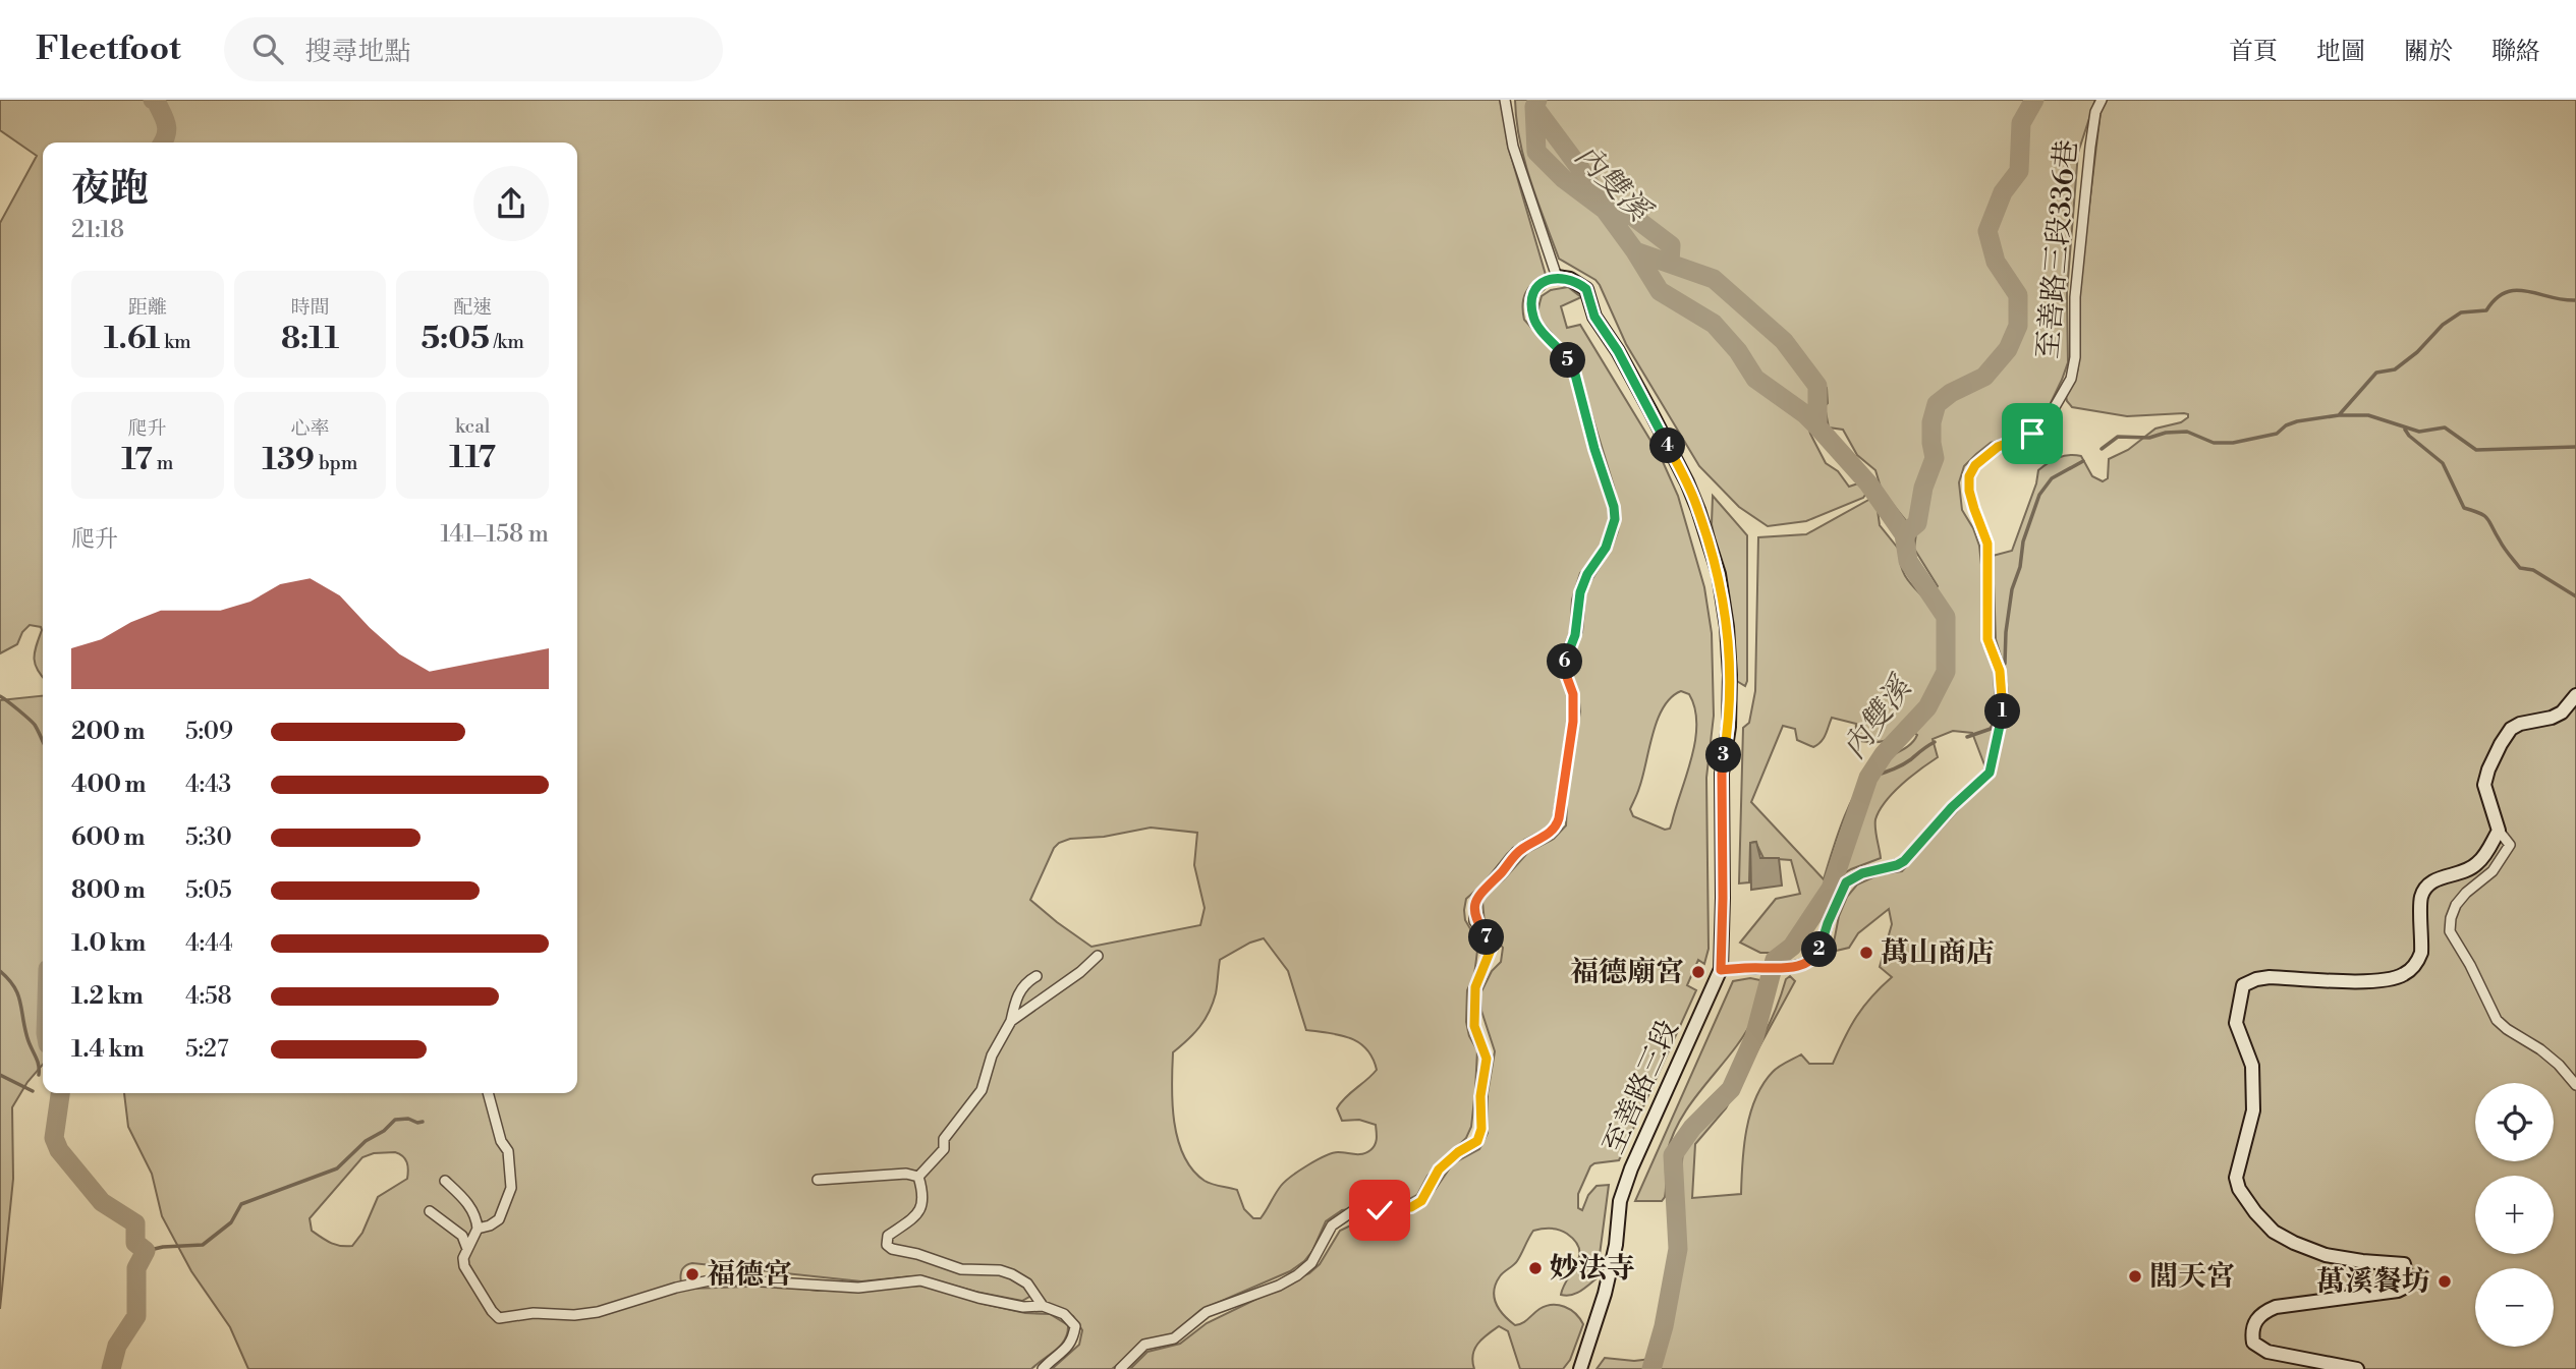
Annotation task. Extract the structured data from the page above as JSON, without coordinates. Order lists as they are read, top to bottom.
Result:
{
  "streets": {
    "street": ["至善路三段336巷", "至善路三段"]
  },
  "crossings": [
    ["至善路三段336巷", "至善路三段"]
  ],
  "water": ["內雙溪"],
  "places": [
    "萬山商店",
    "福德廟宮",
    "妙法寺",
    "福德宮",
    "閭天宮",
    "萬溪餐坊"
  ],
  "page": {
    "header": "Fleetfoot",
    "search": "搜尋地點",
    "nav": [
      "首頁",
      "地圖",
      "關於",
      "聯絡"
    ],
    "heading": ["夜跑", "21:18"],
    "stats": [
      ["距離", "1.61 km"],
      ["時間", "8:11"],
      ["配速", "5:05 /km"],
      ["爬升", "17 m"],
      ["心率", "139 bpm"],
      ["kcal", "117"]
    ],
    "pins": [
      "5",
      "4",
      "6",
      "1",
      "3",
      "7",
      "2"
    ],
    "chart": ["爬升", "141–158 m"],
    "list": [
      {
        "name": "200 m",
        "note": "5:09"
      },
      {
        "name": "400 m",
        "note": "4:43"
      },
      {
        "name": "600 m",
        "note": "5:30"
      },
      {
        "name": "800 m",
        "note": "5:05"
      },
      {
        "name": "1.0 km",
        "note": "4:44"
      },
      {
        "name": "1.2 km",
        "note": "4:58"
      },
      {
        "name": "1.4 km",
        "note": "5:27"
      }
    ],
    "map_buttons": ["+", "−"]
  }
}
